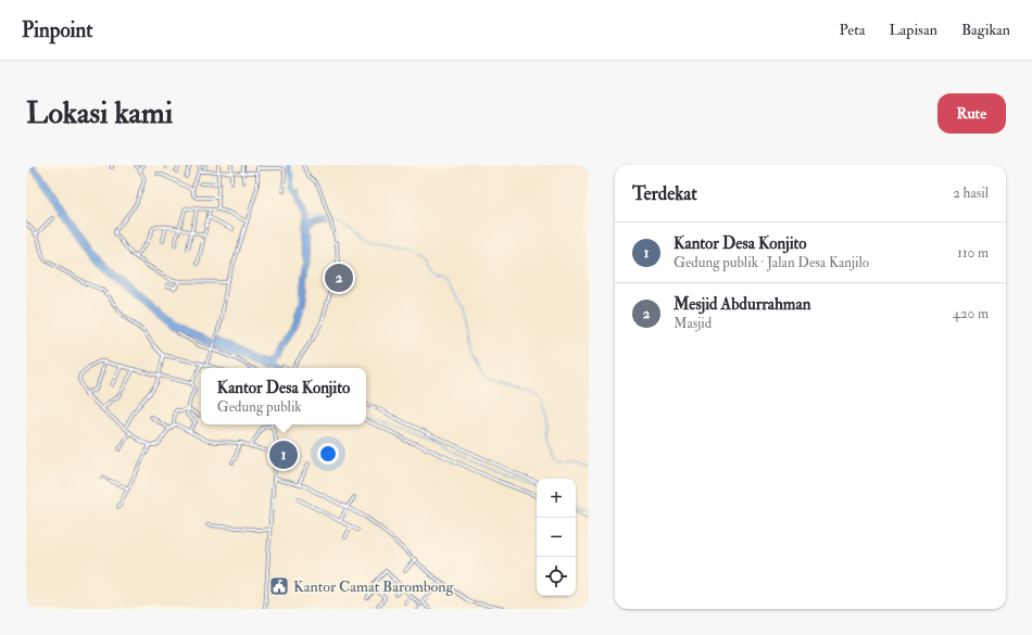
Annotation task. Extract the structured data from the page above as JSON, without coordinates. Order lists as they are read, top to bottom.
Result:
{
  "places": {
    "public building": ["Kantor Camat Barombong"]
  },
  "page": {
    "header": "Pinpoint",
    "nav": ["Peta", "Lapisan", "Bagikan"],
    "buttons": "Rute",
    "title": "Lokasi kami",
    "heading": ["Terdekat", "2 hasil"],
    "list": [
      {
        "mark": "1",
        "name": "Kantor Desa Konjito",
        "note": "Gedung publik · Jalan Desa Kanjilo",
        "value": "110 m"
      },
      {
        "mark": "2",
        "name": "Mesjid Abdurrahman",
        "note": "Masjid",
        "value": "420 m"
      }
    ],
    "pins": ["2", "1"],
    "popup": ["Kantor Desa Konjito", "Gedung publik"],
    "map_buttons": ["+", "−"]
  }
}
